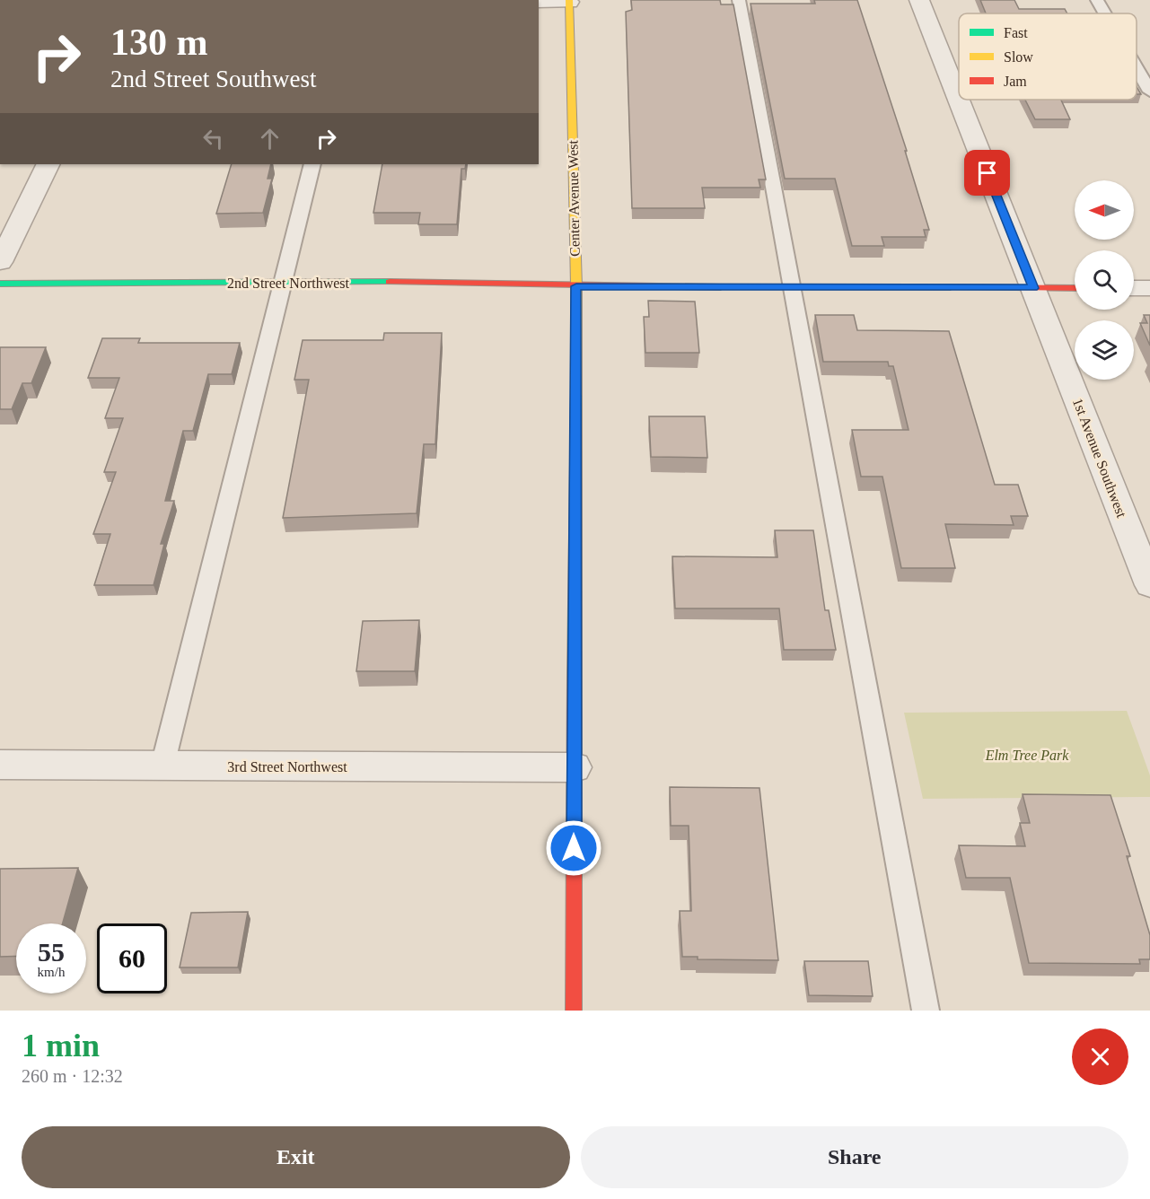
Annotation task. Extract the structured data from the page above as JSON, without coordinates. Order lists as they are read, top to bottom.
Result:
{
  "streets": {
    "main road": ["Center Avenue West", "2nd Street Northwest"],
    "street": ["1st Avenue Southwest", "3rd Street Northwest"]
  },
  "crossings": [
    ["Center Avenue West", "2nd Street Northwest"],
    ["Center Avenue West", "3rd Street Northwest"],
    ["2nd Street Northwest", "1st Avenue Southwest"]
  ],
  "parks": ["Elm Tree Park"],
  "legend": ["Fast", "Slow", "Jam"],
  "north": "left",
  "page": {
    "turn": ["130 m", "2nd Street Southwest"],
    "speed": "55 km/h",
    "limit": "60",
    "heading": ["1 min", "260 m · 12:32"],
    "buttons": ["Exit", "Share"]
  }
}
